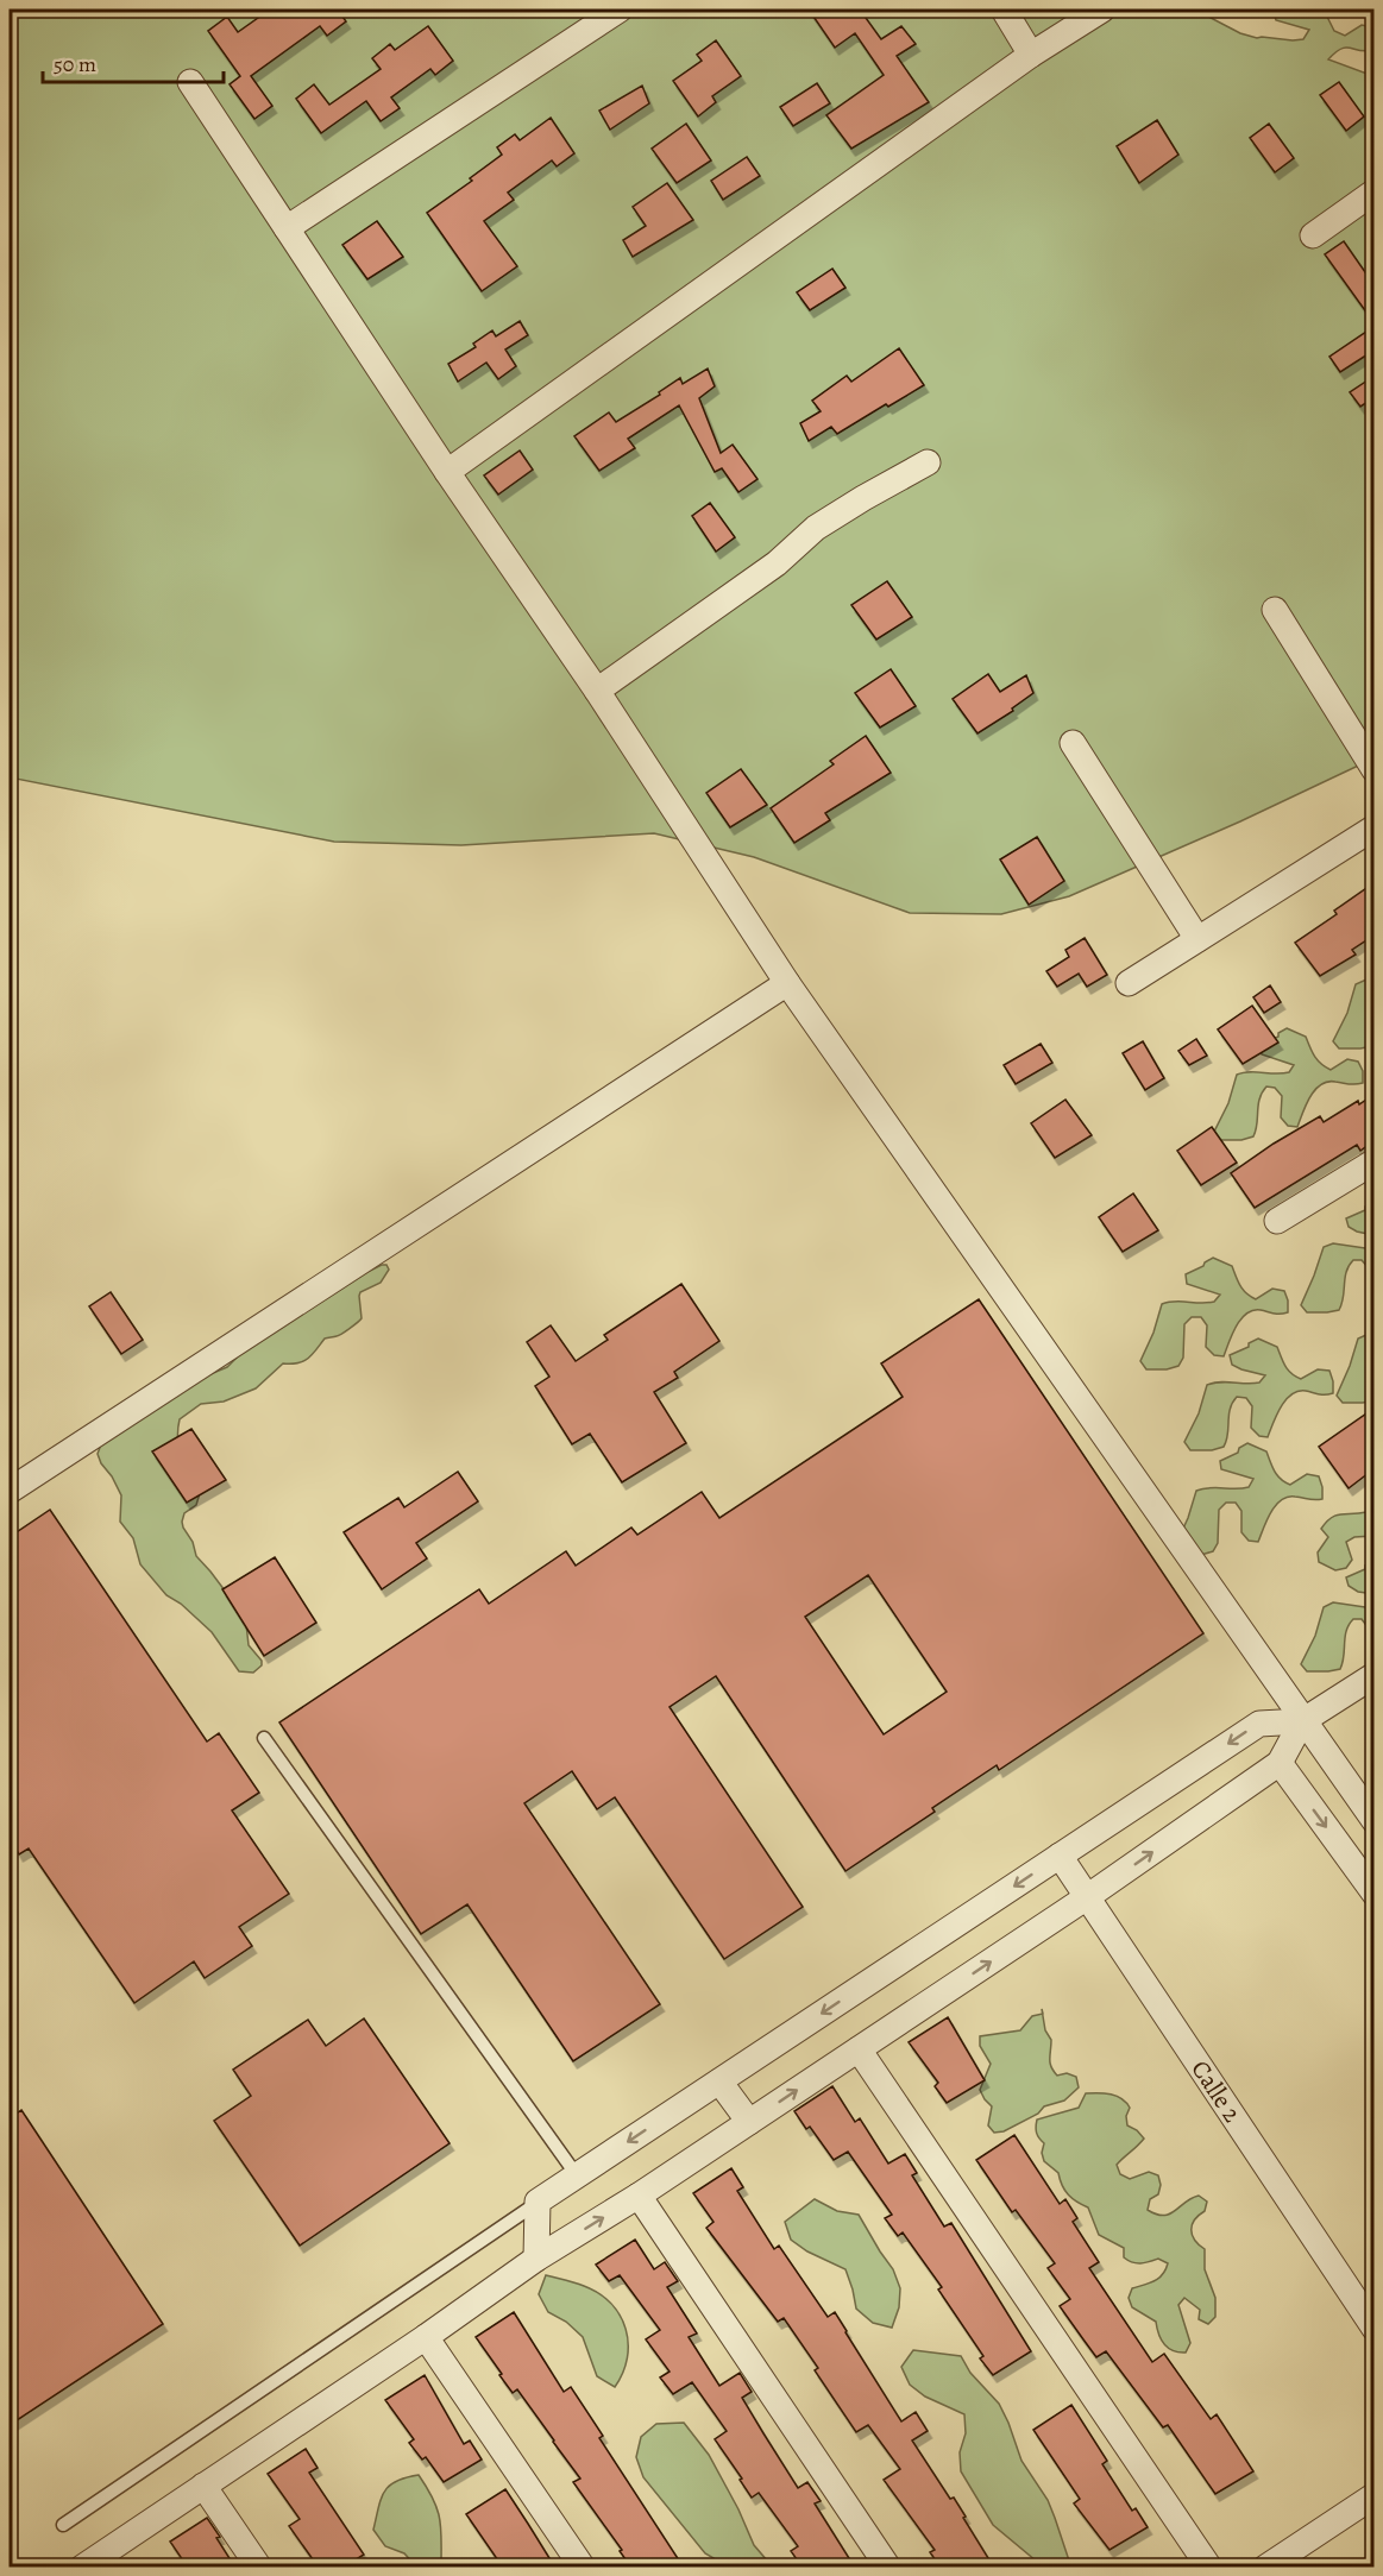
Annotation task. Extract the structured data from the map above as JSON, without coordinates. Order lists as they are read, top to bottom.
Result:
{
  "streets": {
    "street": ["Calle 2"]
  },
  "scale_bar": "50 m"
}
